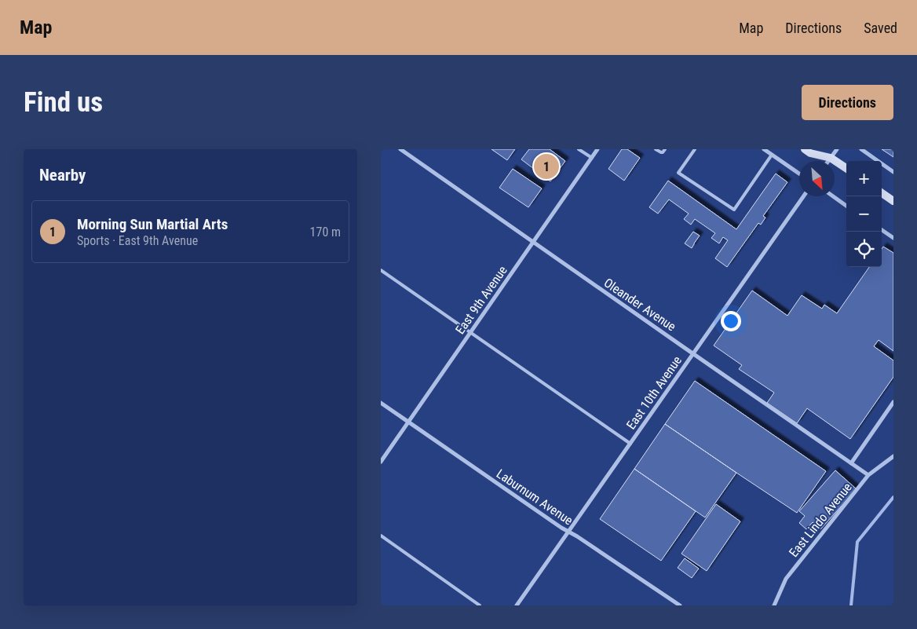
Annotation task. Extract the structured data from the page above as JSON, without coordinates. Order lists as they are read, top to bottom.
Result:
{
  "streets": {
    "street": [
      "East 9th Avenue",
      "Oleander Avenue",
      "East 10th Avenue",
      "Laburnum Avenue",
      "East Lindo Avenue"
    ]
  },
  "crossings": [
    ["East 9th Avenue", "Oleander Avenue"],
    ["East 9th Avenue", "Laburnum Avenue"],
    ["Oleander Avenue", "East 10th Avenue"],
    ["Oleander Avenue", "East Lindo Avenue"],
    ["East 10th Avenue", "Laburnum Avenue"]
  ],
  "north": "bottom right",
  "page": {
    "header": "Map",
    "nav": ["Map", "Directions", "Saved"],
    "buttons": "Directions",
    "title": "Find us",
    "heading": "Nearby",
    "pins": "1",
    "map_buttons": ["+", "−"],
    "list": [
      {
        "mark": "1",
        "name": "Morning Sun Martial Arts",
        "note": "Sports · East 9th Avenue",
        "value": "170 m"
      }
    ]
  }
}
